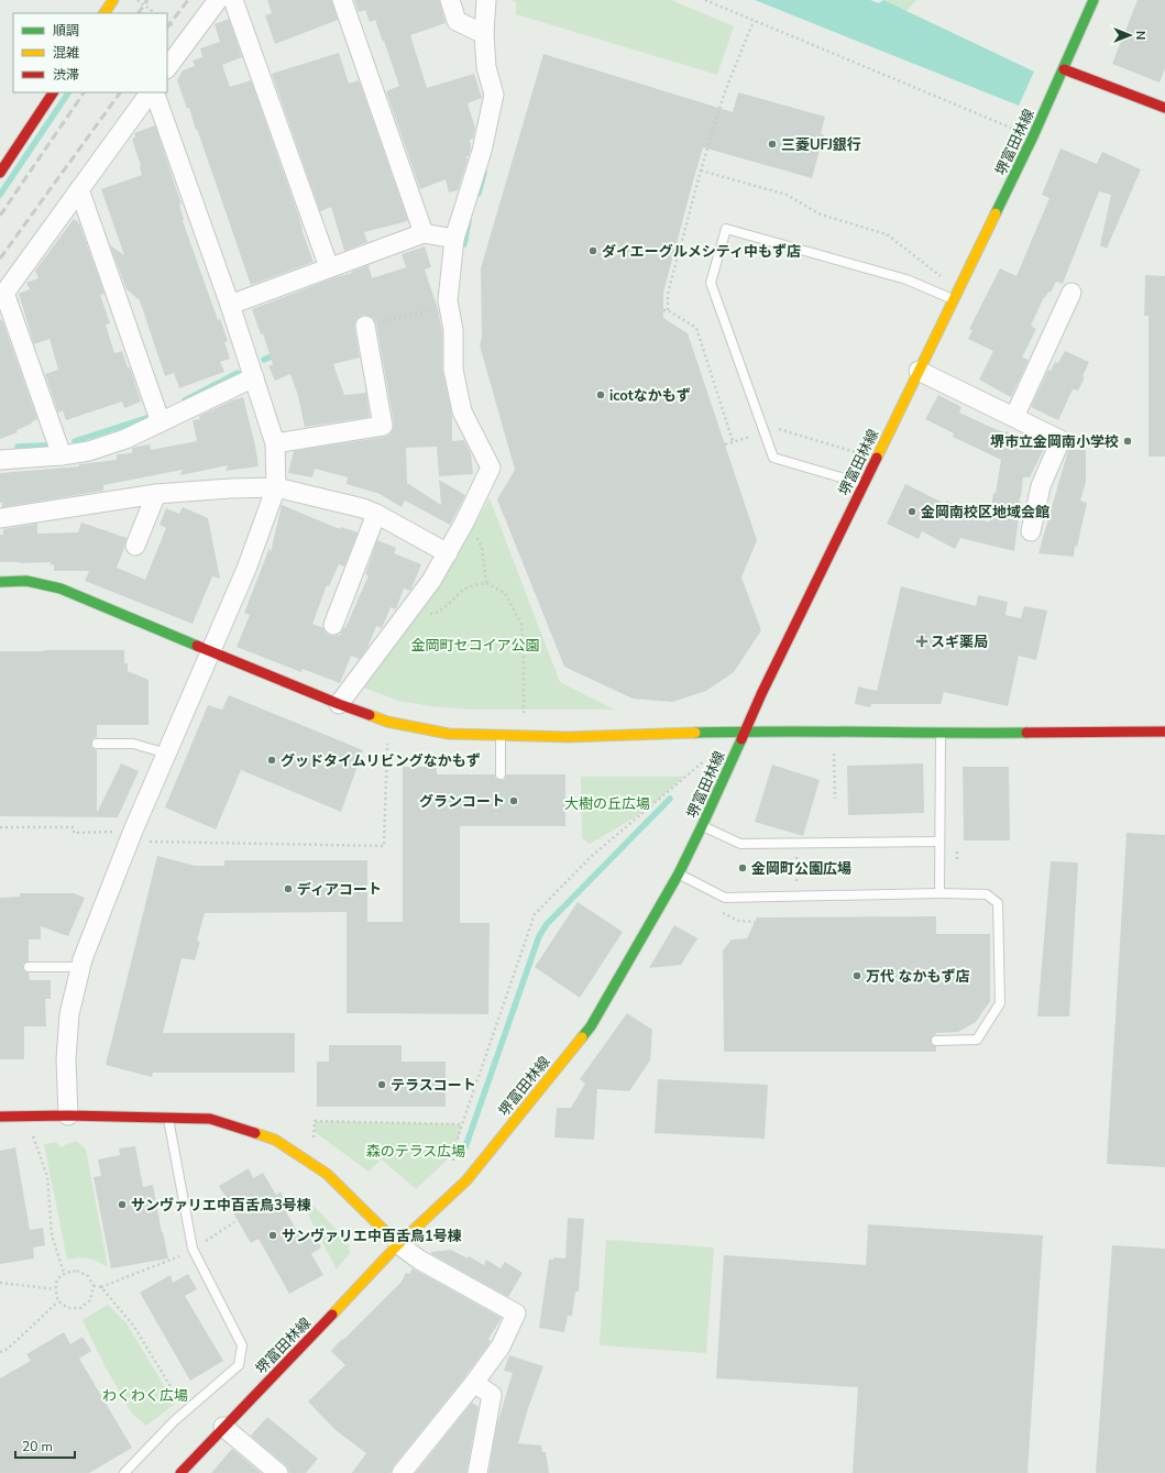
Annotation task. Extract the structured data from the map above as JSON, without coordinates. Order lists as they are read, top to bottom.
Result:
{
  "streets": {
    "street": ["堺富田林線"]
  },
  "parks": [
    "金岡町セコイア公園",
    "大樹の丘広場",
    "森のテラス広場",
    "わくわく広場"
  ],
  "places": {
    "other": [
      "三菱UFJ銀行",
      "ダイエーグルメシティ中もず店",
      "icotなかもず",
      "堺市立金岡南小学校",
      "金岡南校区地域会館",
      "グッドタイムリビングなかもず",
      "グランコート",
      "金岡町公園広場",
      "ディアコート",
      "万代 なかもず店",
      "テラスコート",
      "サンヴァリエ中百舌鳥3号棟",
      "サンヴァリエ中百舌鳥1号棟"
    ],
    "health": ["スギ薬局"]
  },
  "legend": ["順調", "混雑", "渋滞"],
  "scale_bar": "20 m",
  "north": "right"
}
